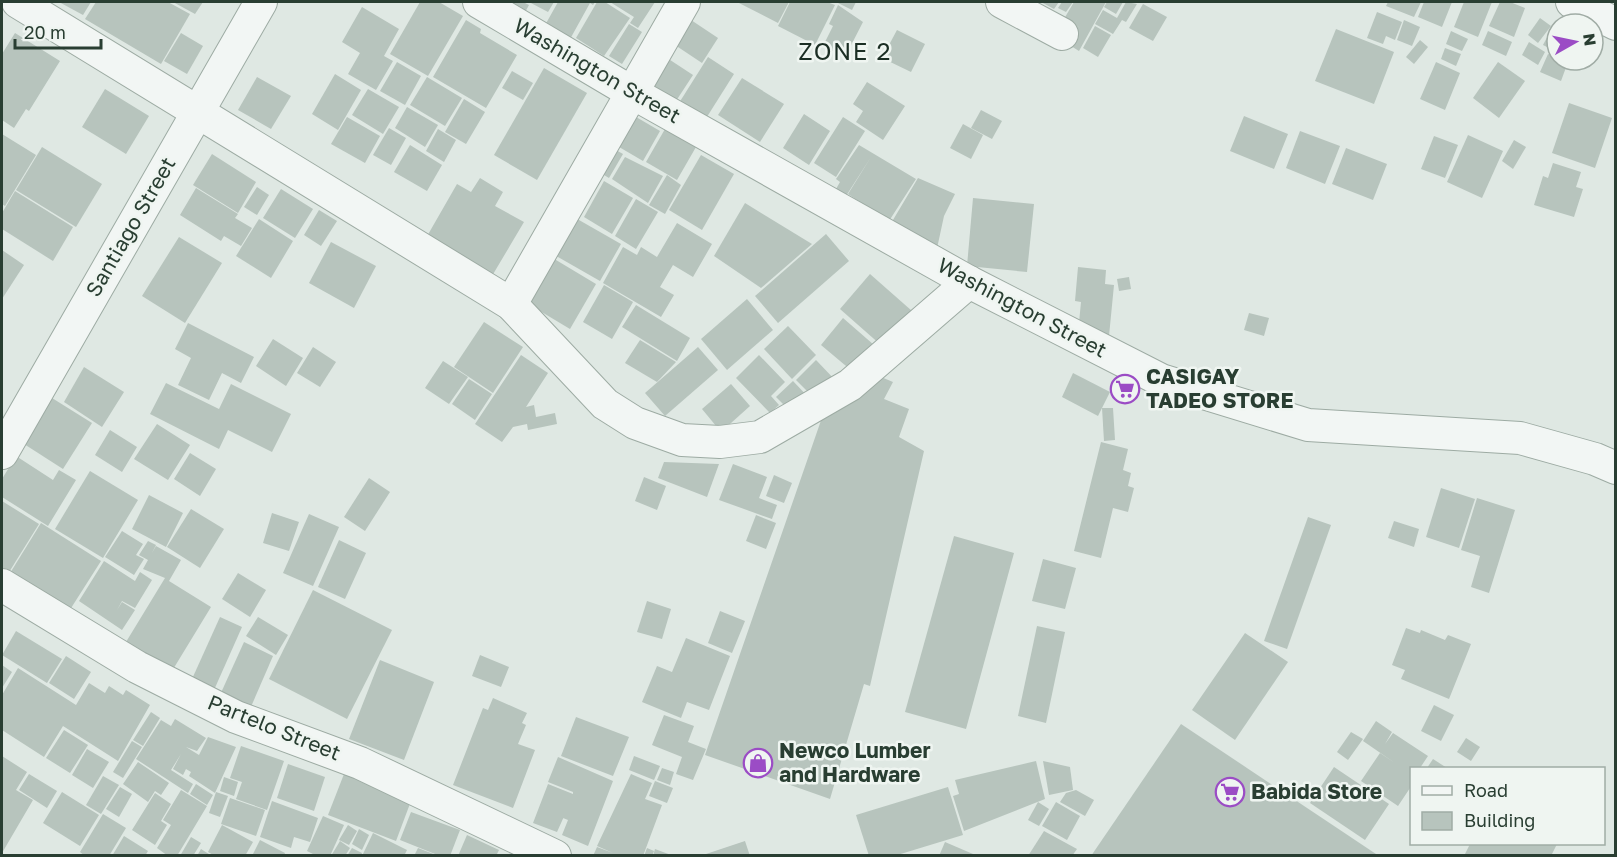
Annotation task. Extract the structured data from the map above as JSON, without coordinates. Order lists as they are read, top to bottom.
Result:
{
  "streets": {
    "street": ["Washington Street", "Santiago Street", "Partelo Street"]
  },
  "districts": ["ZONE 2"],
  "places": {
    "supermarket": ["CASIGAY TADEO STORE", "Babida Store"],
    "shop": ["Newco Lumber and Hardware"]
  },
  "legend": ["Road", "Building"],
  "scale_bar": "20 m",
  "north": "right"
}
